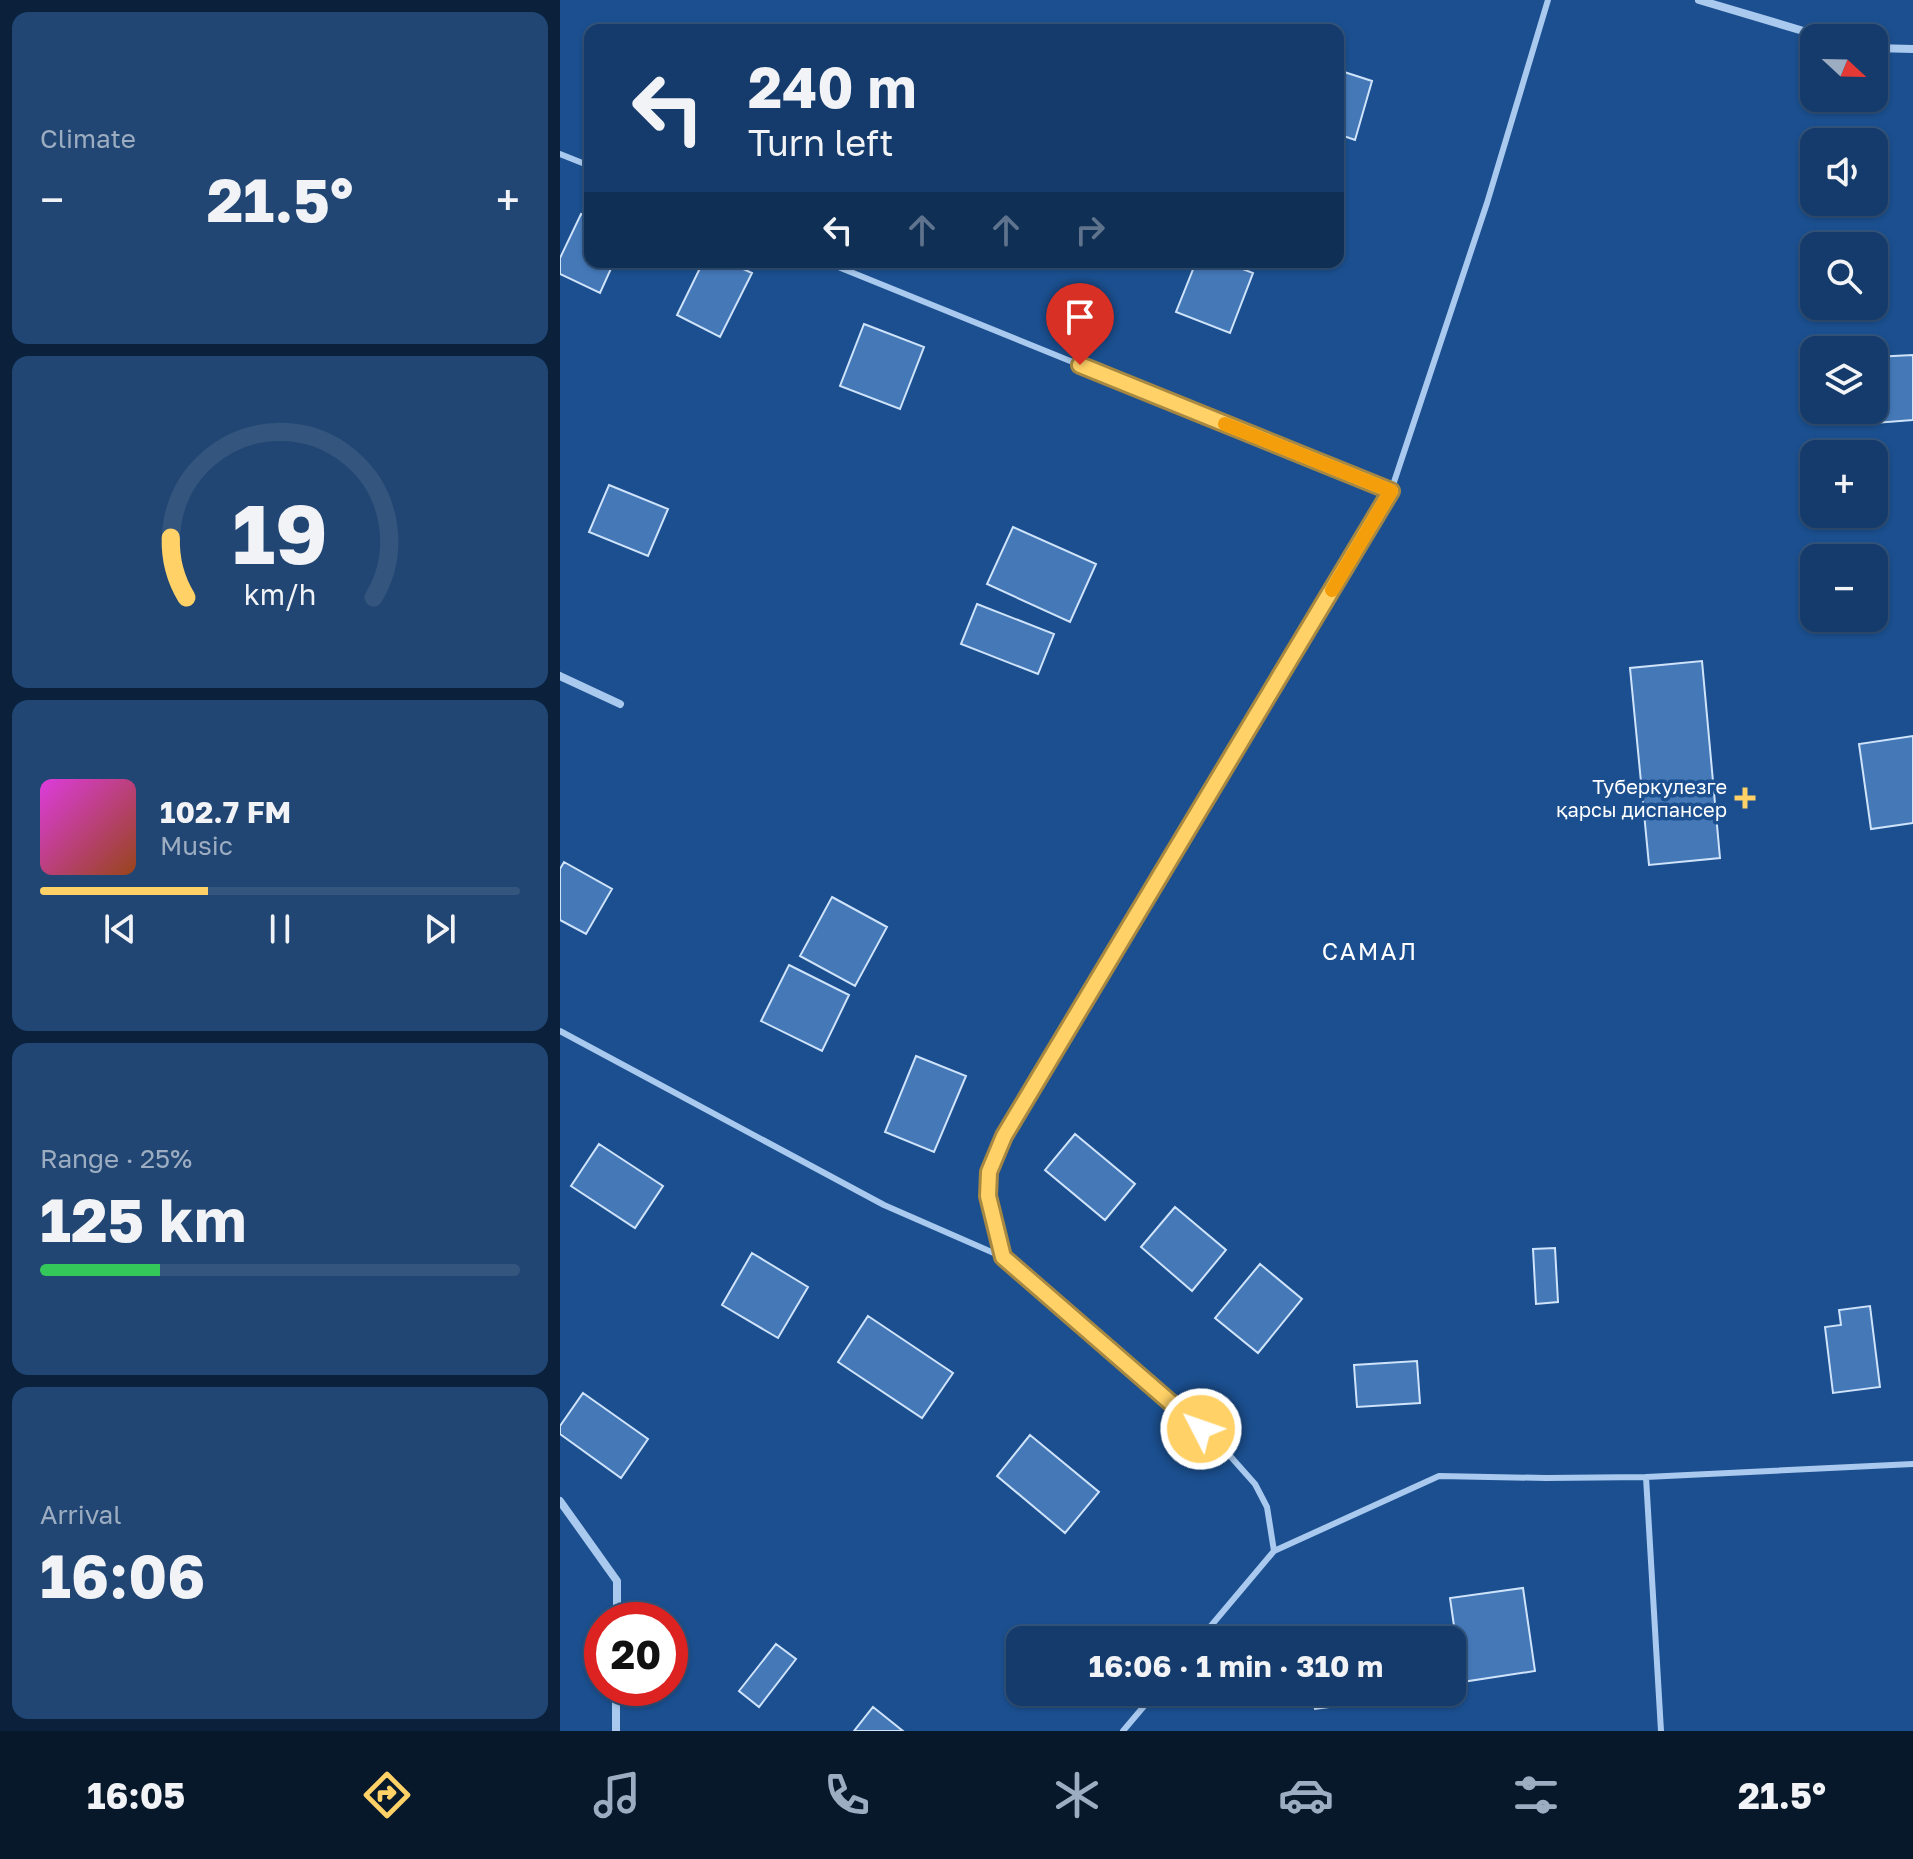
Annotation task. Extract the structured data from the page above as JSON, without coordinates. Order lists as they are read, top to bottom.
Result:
{
  "districts": ["САМАЛ"],
  "places": {
    "health": ["Туберкулезге қарсы диспансер"]
  },
  "north": "right",
  "page": {
    "tile": [
      "Climate",
      ["Range · 25%", "125 km"],
      ["Arrival", "16:06"]
    ],
    "map_buttons": ["+", "−"],
    "turn": ["240 m", "Turn left"],
    "heat": ["−", "21.5°", "+"],
    "song": ["102.7 FM", "Music"],
    "limit": "20",
    "trip": "16:06 · 1 min · 310 m",
    "tabs": ["16:05", "21.5°"],
    "gauge": ["19", "km/h"]
  }
}
